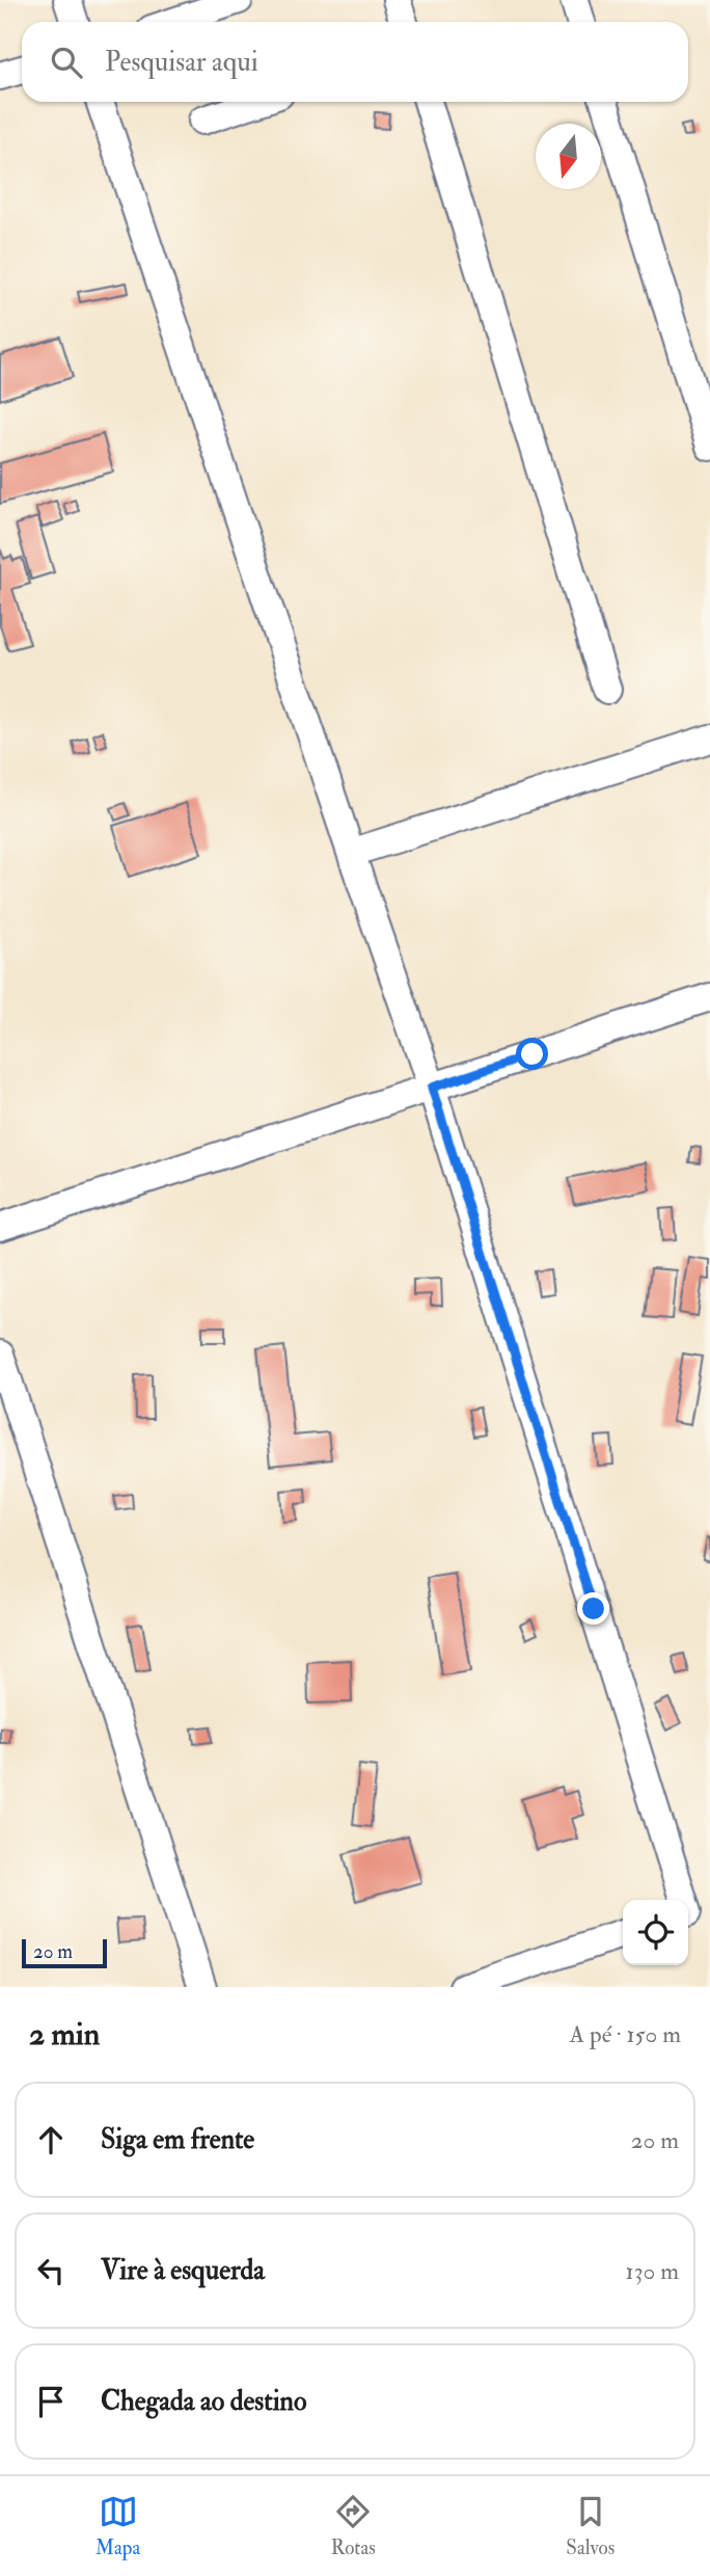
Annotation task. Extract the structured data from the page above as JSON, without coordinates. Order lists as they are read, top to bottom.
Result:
{
  "scale_bar": "20 m",
  "north": "bottom",
  "page": {
    "search": "Pesquisar aqui",
    "scale": "20 m",
    "heading": ["2 min", "A pé · 150 m"],
    "list": [
      ["Siga em frente", "20 m"],
      ["Vire à esquerda", "130 m"],
      "Chegada ao destino"
    ],
    "nav": ["Mapa", "Rotas", "Salvos"]
  }
}
